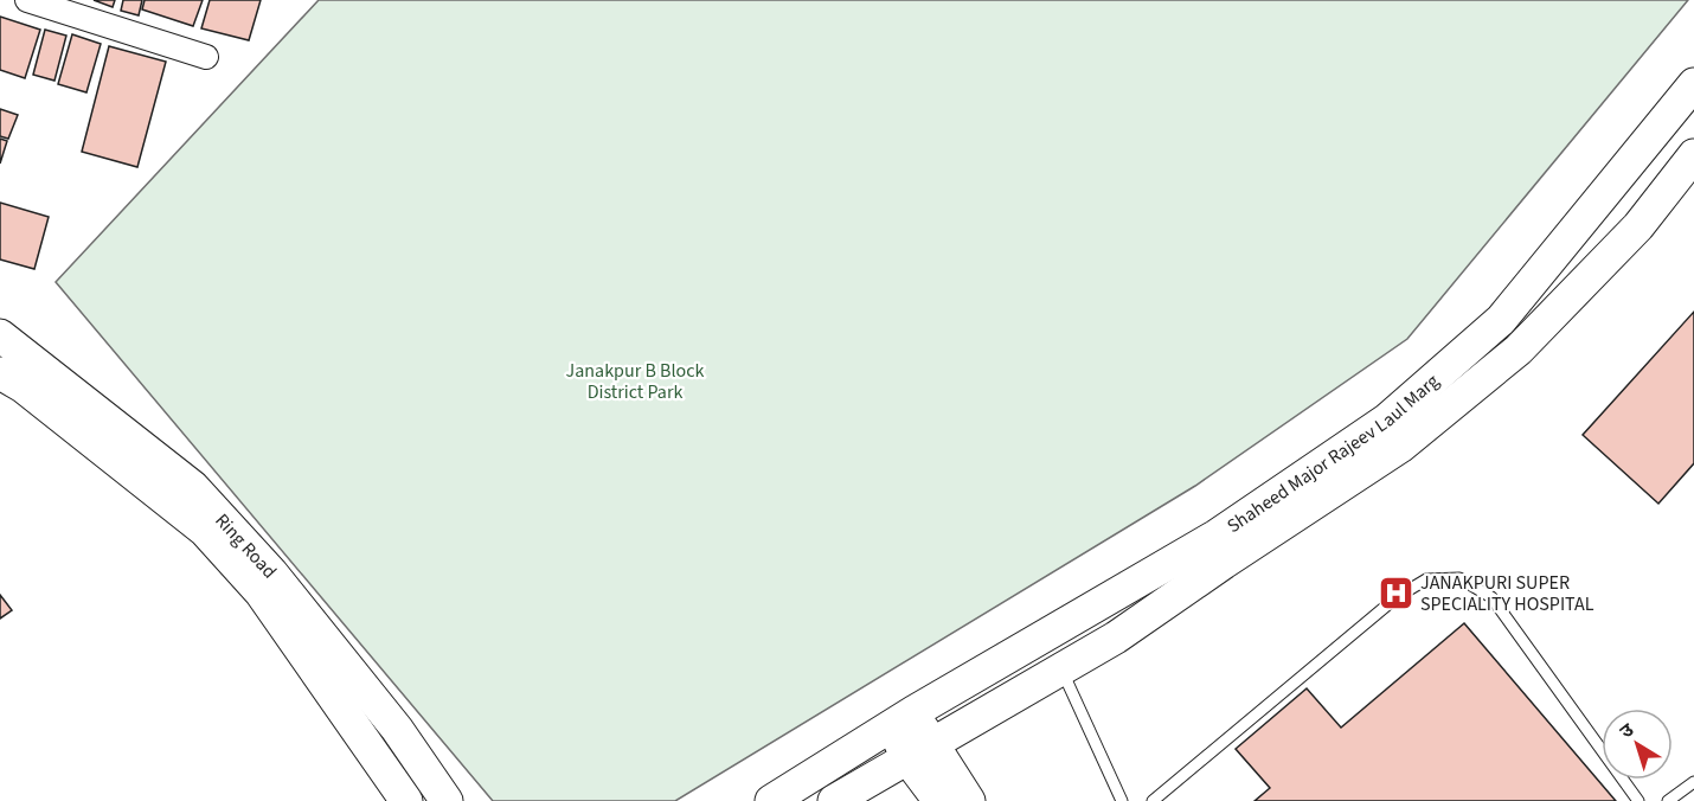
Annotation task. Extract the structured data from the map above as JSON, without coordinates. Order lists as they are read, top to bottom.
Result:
{
  "streets": {
    "street": ["Shaheed Major Rajeev Laul Marg", "Ring Road"]
  },
  "parks": ["Janakpur B Block District Park"],
  "places": {
    "hospital": ["JANAKPURI SUPER SPECIALITY HOSPITAL"]
  },
  "north": "top left"
}
